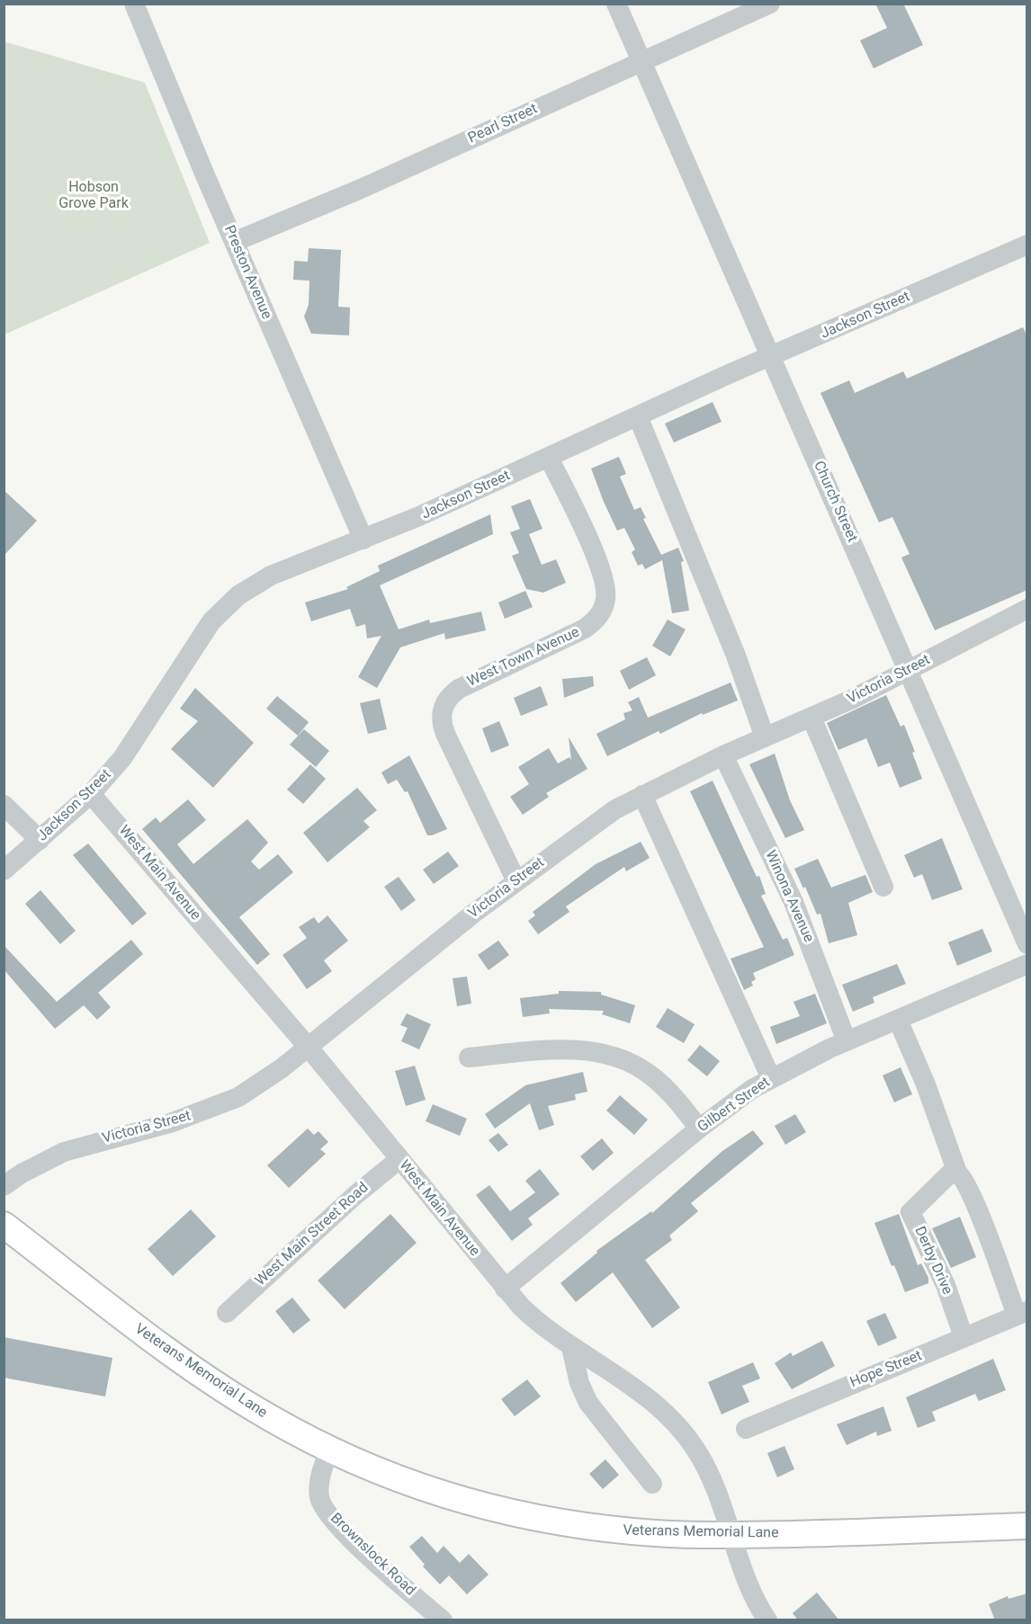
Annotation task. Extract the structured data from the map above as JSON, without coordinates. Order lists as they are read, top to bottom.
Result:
{
  "streets": {
    "main road": ["Veterans Memorial Lane"],
    "street": [
      "Pearl Street",
      "Preston Avenue",
      "Jackson Street",
      "Church Street",
      "West Town Avenue",
      "Victoria Street",
      "West Main Avenue",
      "Winona Avenue",
      "Gilbert Street",
      "West Main Street Road",
      "Derby Drive",
      "Hope Street",
      "Brownslock Road"
    ]
  },
  "crossings": [
    ["Pearl Street", "Preston Avenue"],
    ["Pearl Street", "Church Street"],
    ["Preston Avenue", "Jackson Street"],
    ["Jackson Street", "Church Street"],
    ["Jackson Street", "West Town Avenue"],
    ["Jackson Street", "West Main Avenue"],
    ["Church Street", "Victoria Street"],
    ["West Town Avenue", "Victoria Street"],
    ["Victoria Street", "West Main Avenue"],
    ["Victoria Street", "Winona Avenue"],
    ["West Main Avenue", "Gilbert Street"],
    ["West Main Avenue", "West Main Street Road"],
    ["West Main Avenue", "Veterans Memorial Lane"],
    ["Winona Avenue", "Gilbert Street"],
    ["Derby Drive", "Hope Street"],
    ["Veterans Memorial Lane", "Brownslock Road"]
  ],
  "parks": ["Hobson Grove Park"]
}
